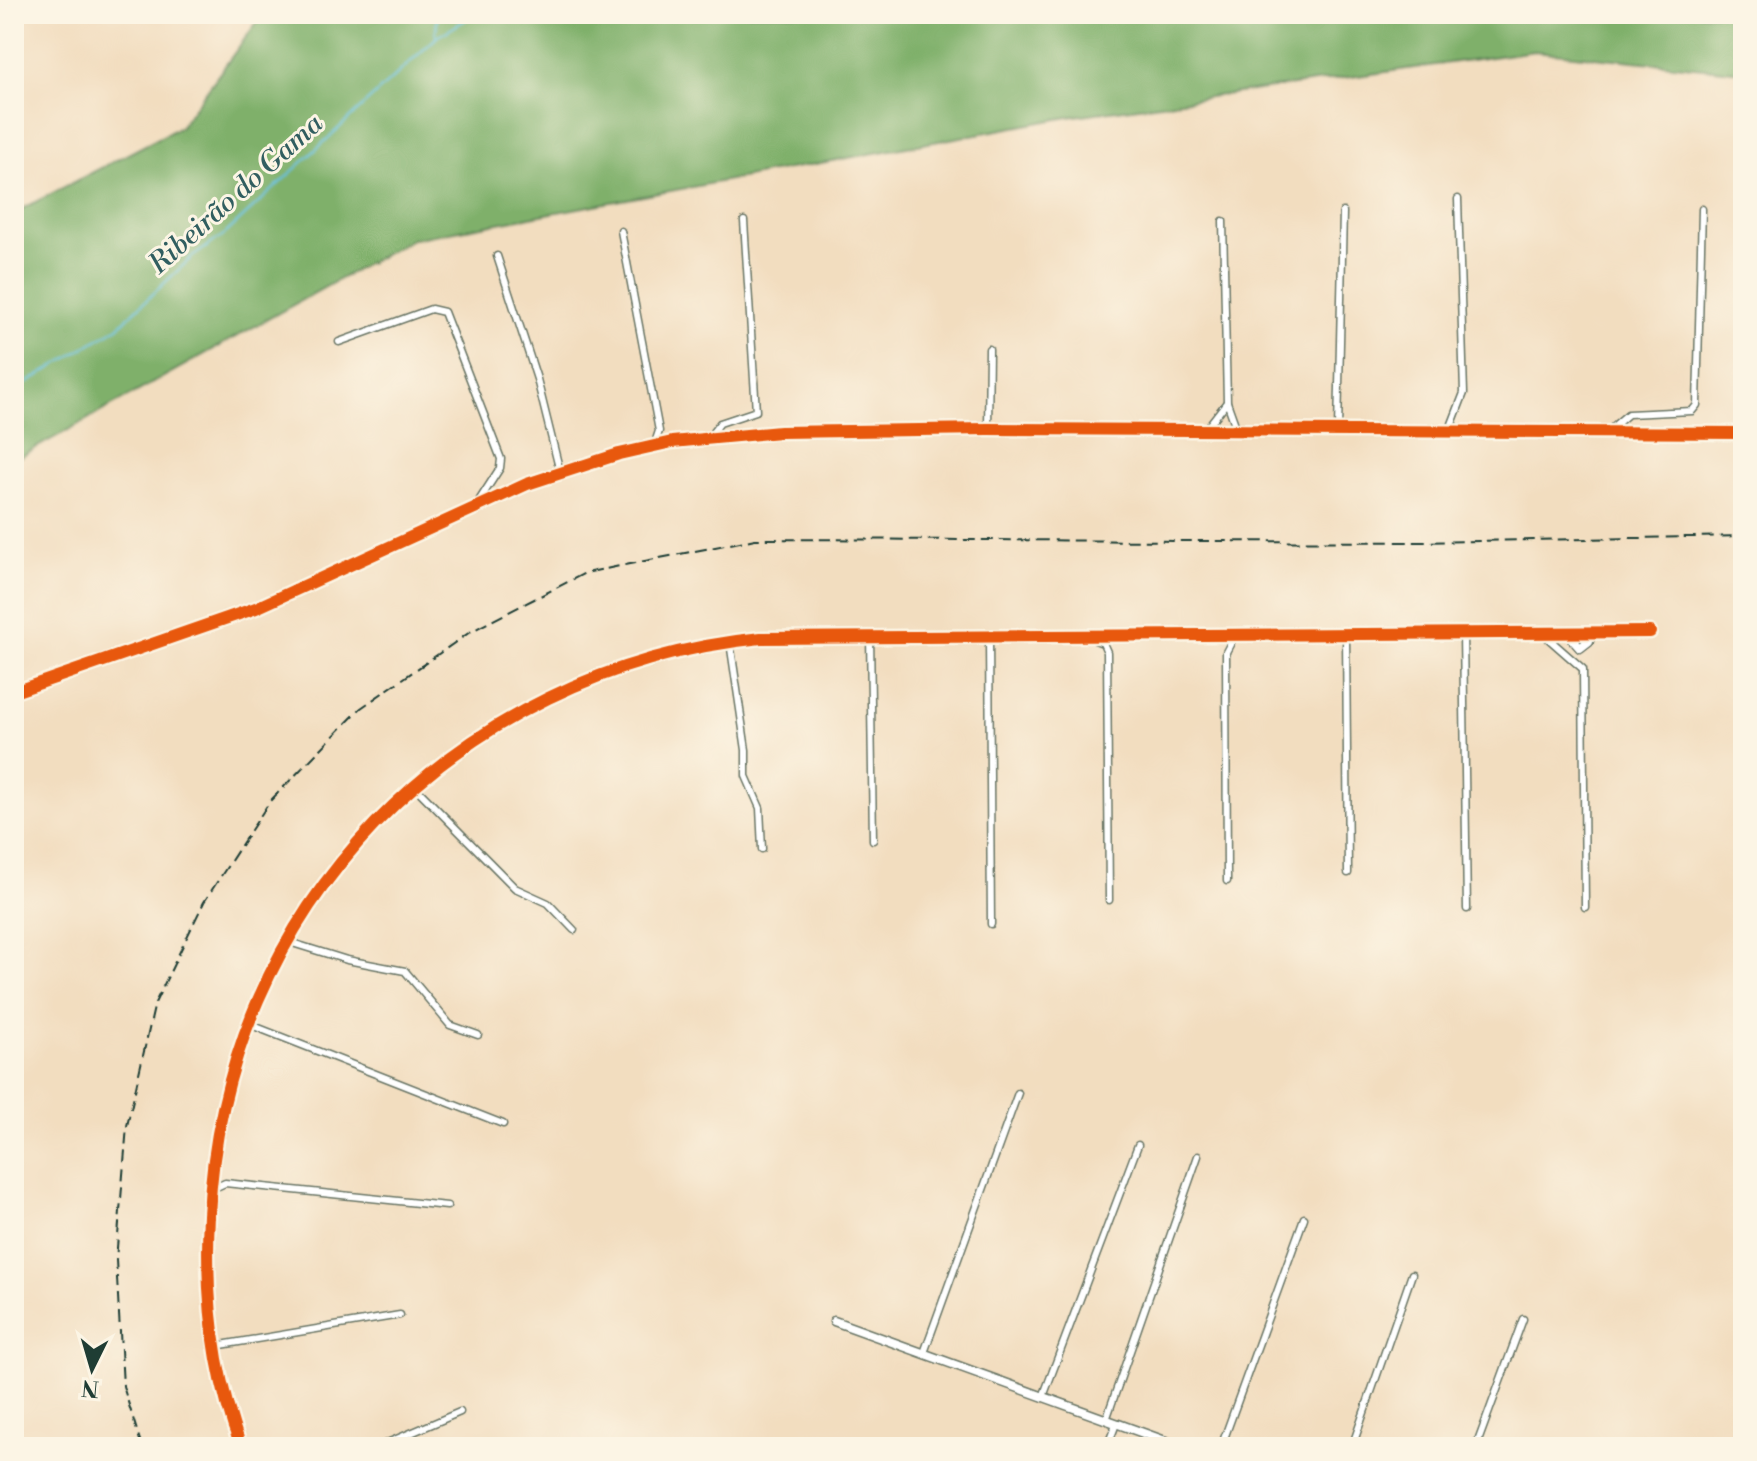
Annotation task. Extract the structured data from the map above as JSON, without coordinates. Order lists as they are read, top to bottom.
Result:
{
  "water": ["Ribeirão do Gama"],
  "north": "bottom"
}
